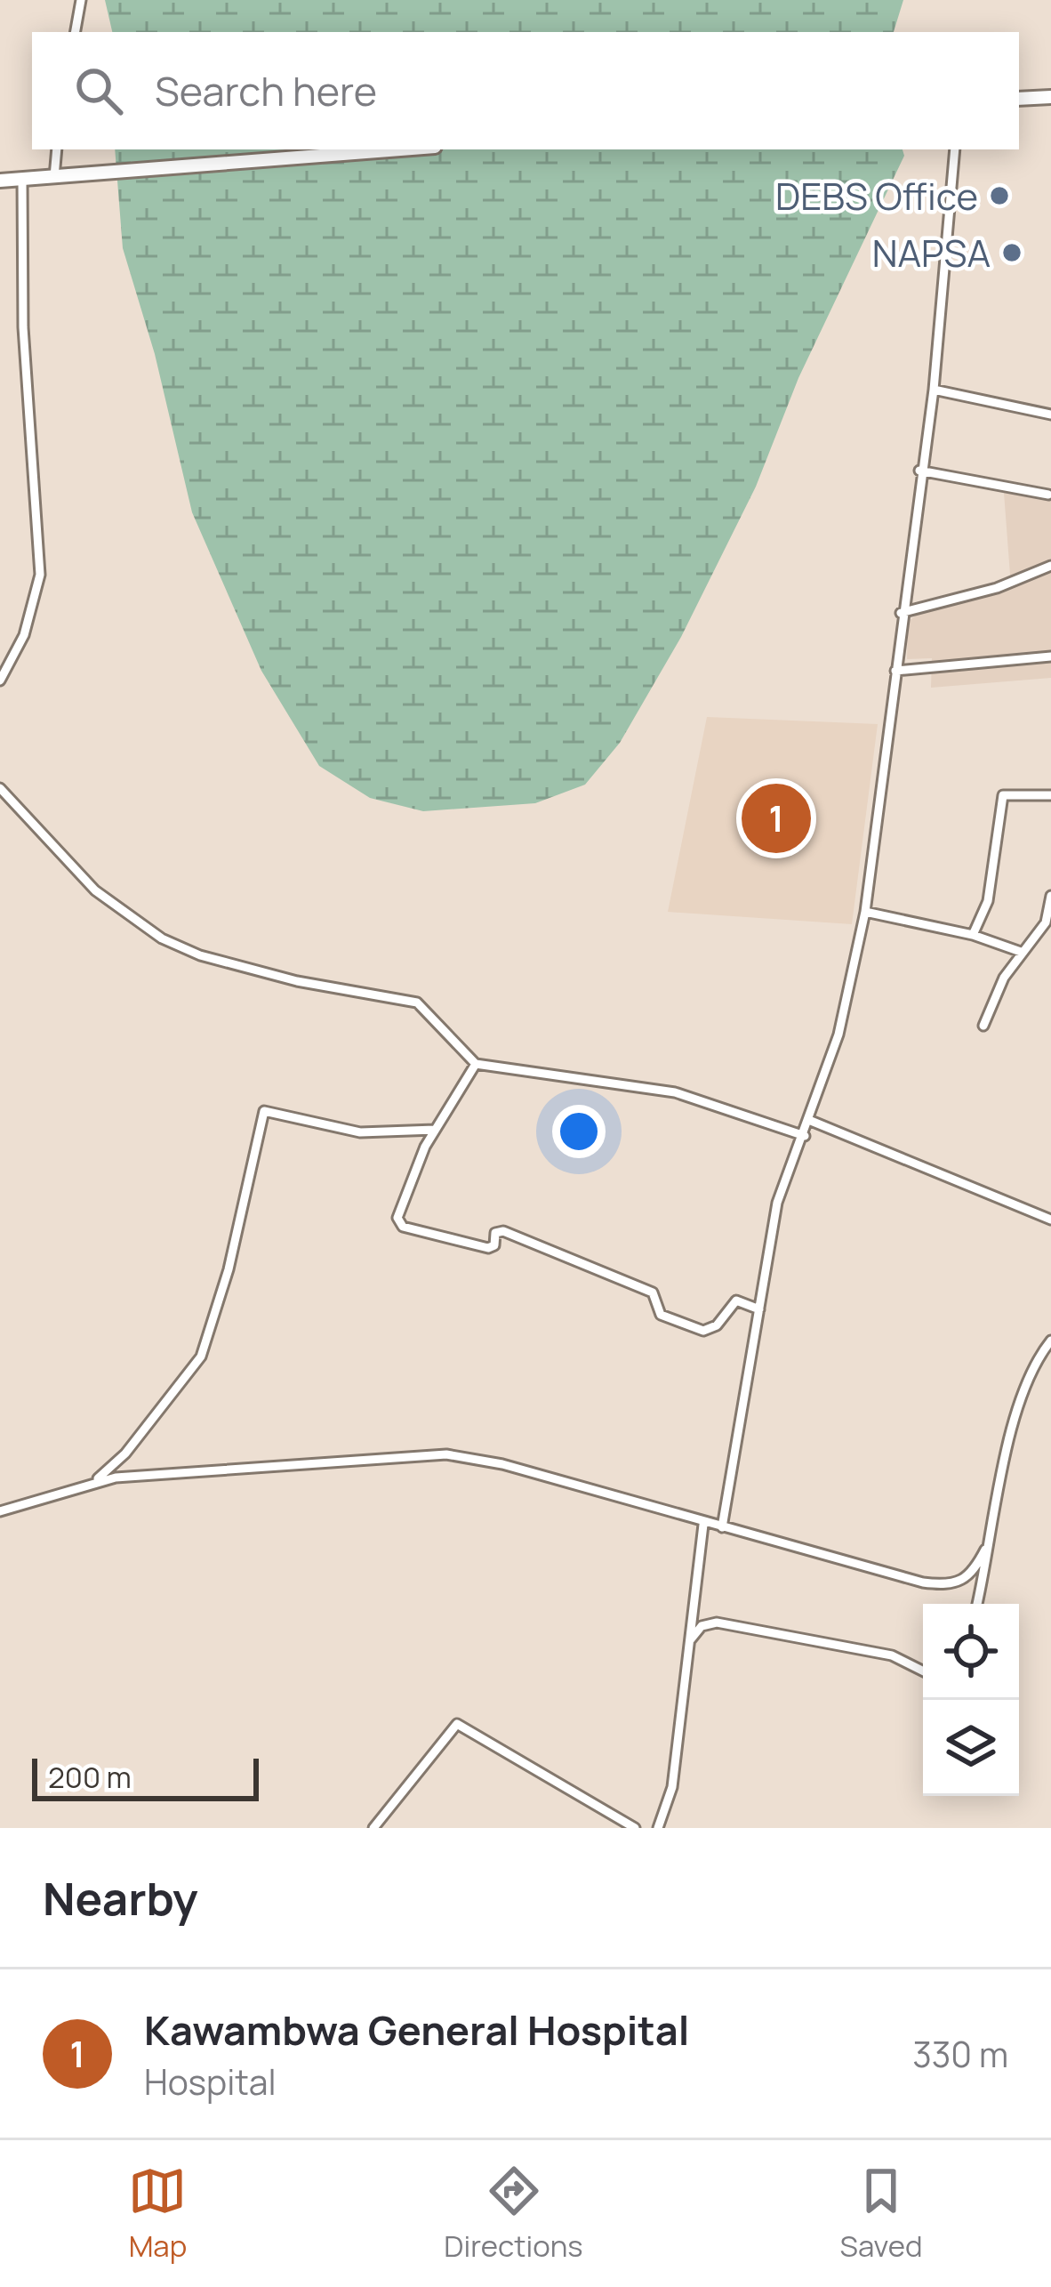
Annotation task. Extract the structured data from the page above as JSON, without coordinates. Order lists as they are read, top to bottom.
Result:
{
  "places": ["DEBS Office", "NAPSA"],
  "scale_bar": "200 m",
  "page": {
    "search": "Search here",
    "pins": "1",
    "scale": "200 m",
    "heading": "Nearby",
    "list": [
      {
        "mark": "1",
        "name": "Kawambwa General Hospital",
        "note": "Hospital",
        "value": "330 m"
      }
    ],
    "nav": ["Map", "Directions", "Saved"]
  }
}
